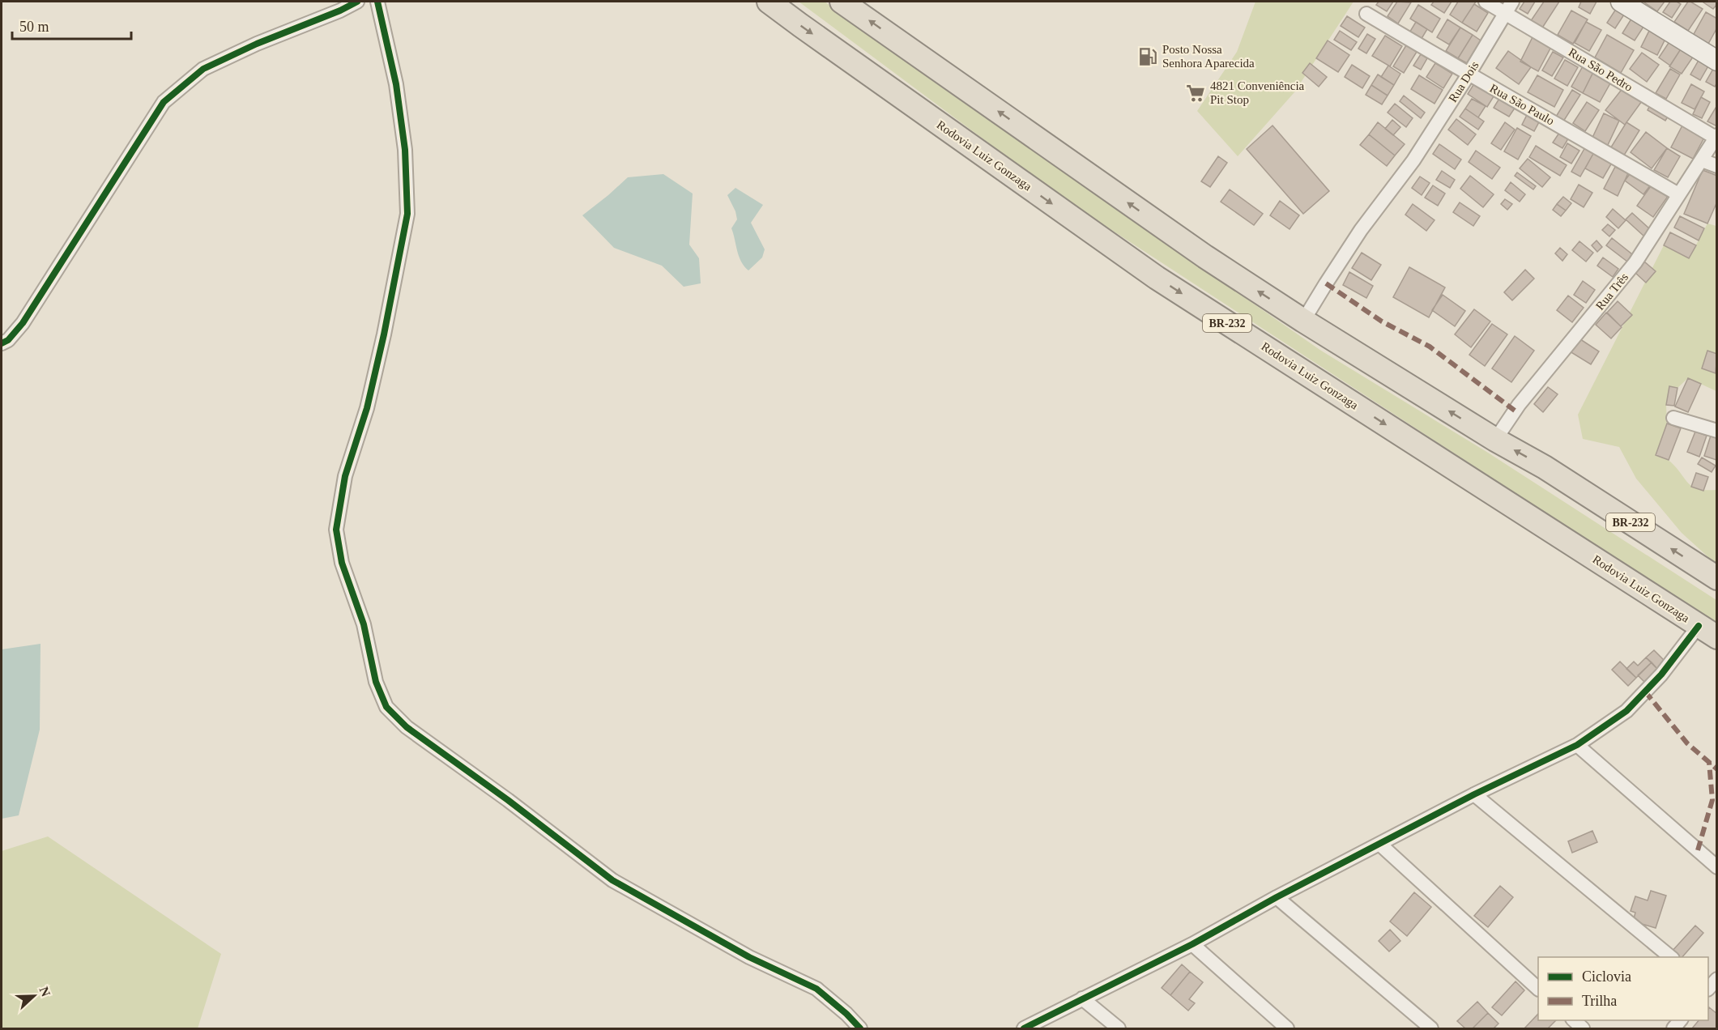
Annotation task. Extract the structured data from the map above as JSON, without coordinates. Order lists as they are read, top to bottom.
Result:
{
  "streets": {
    "highway": ["Rodovia Luiz Gonzaga", "BR-232"],
    "street": [
      "Rua São Pedro",
      "Rua Dois",
      "Rua São Paulo",
      "Rua Três"
    ]
  },
  "crossings": [
    ["Rua São Pedro", "Rua Dois"],
    ["Rua São Pedro", "Rua Três"],
    ["Rua Dois", "Rua São Paulo"],
    ["Rua Dois", "BR-232"],
    ["Rua São Paulo", "Rua Três"],
    ["Rua Três", "BR-232"]
  ],
  "places": {
    "fuel station": ["Posto Nossa Senhora Aparecida"],
    "supermarket": ["4821 Conveniência Pit Stop"]
  },
  "legend": ["Ciclovia", "Trilha"],
  "scale_bar": "50 m",
  "north": "right"
}
